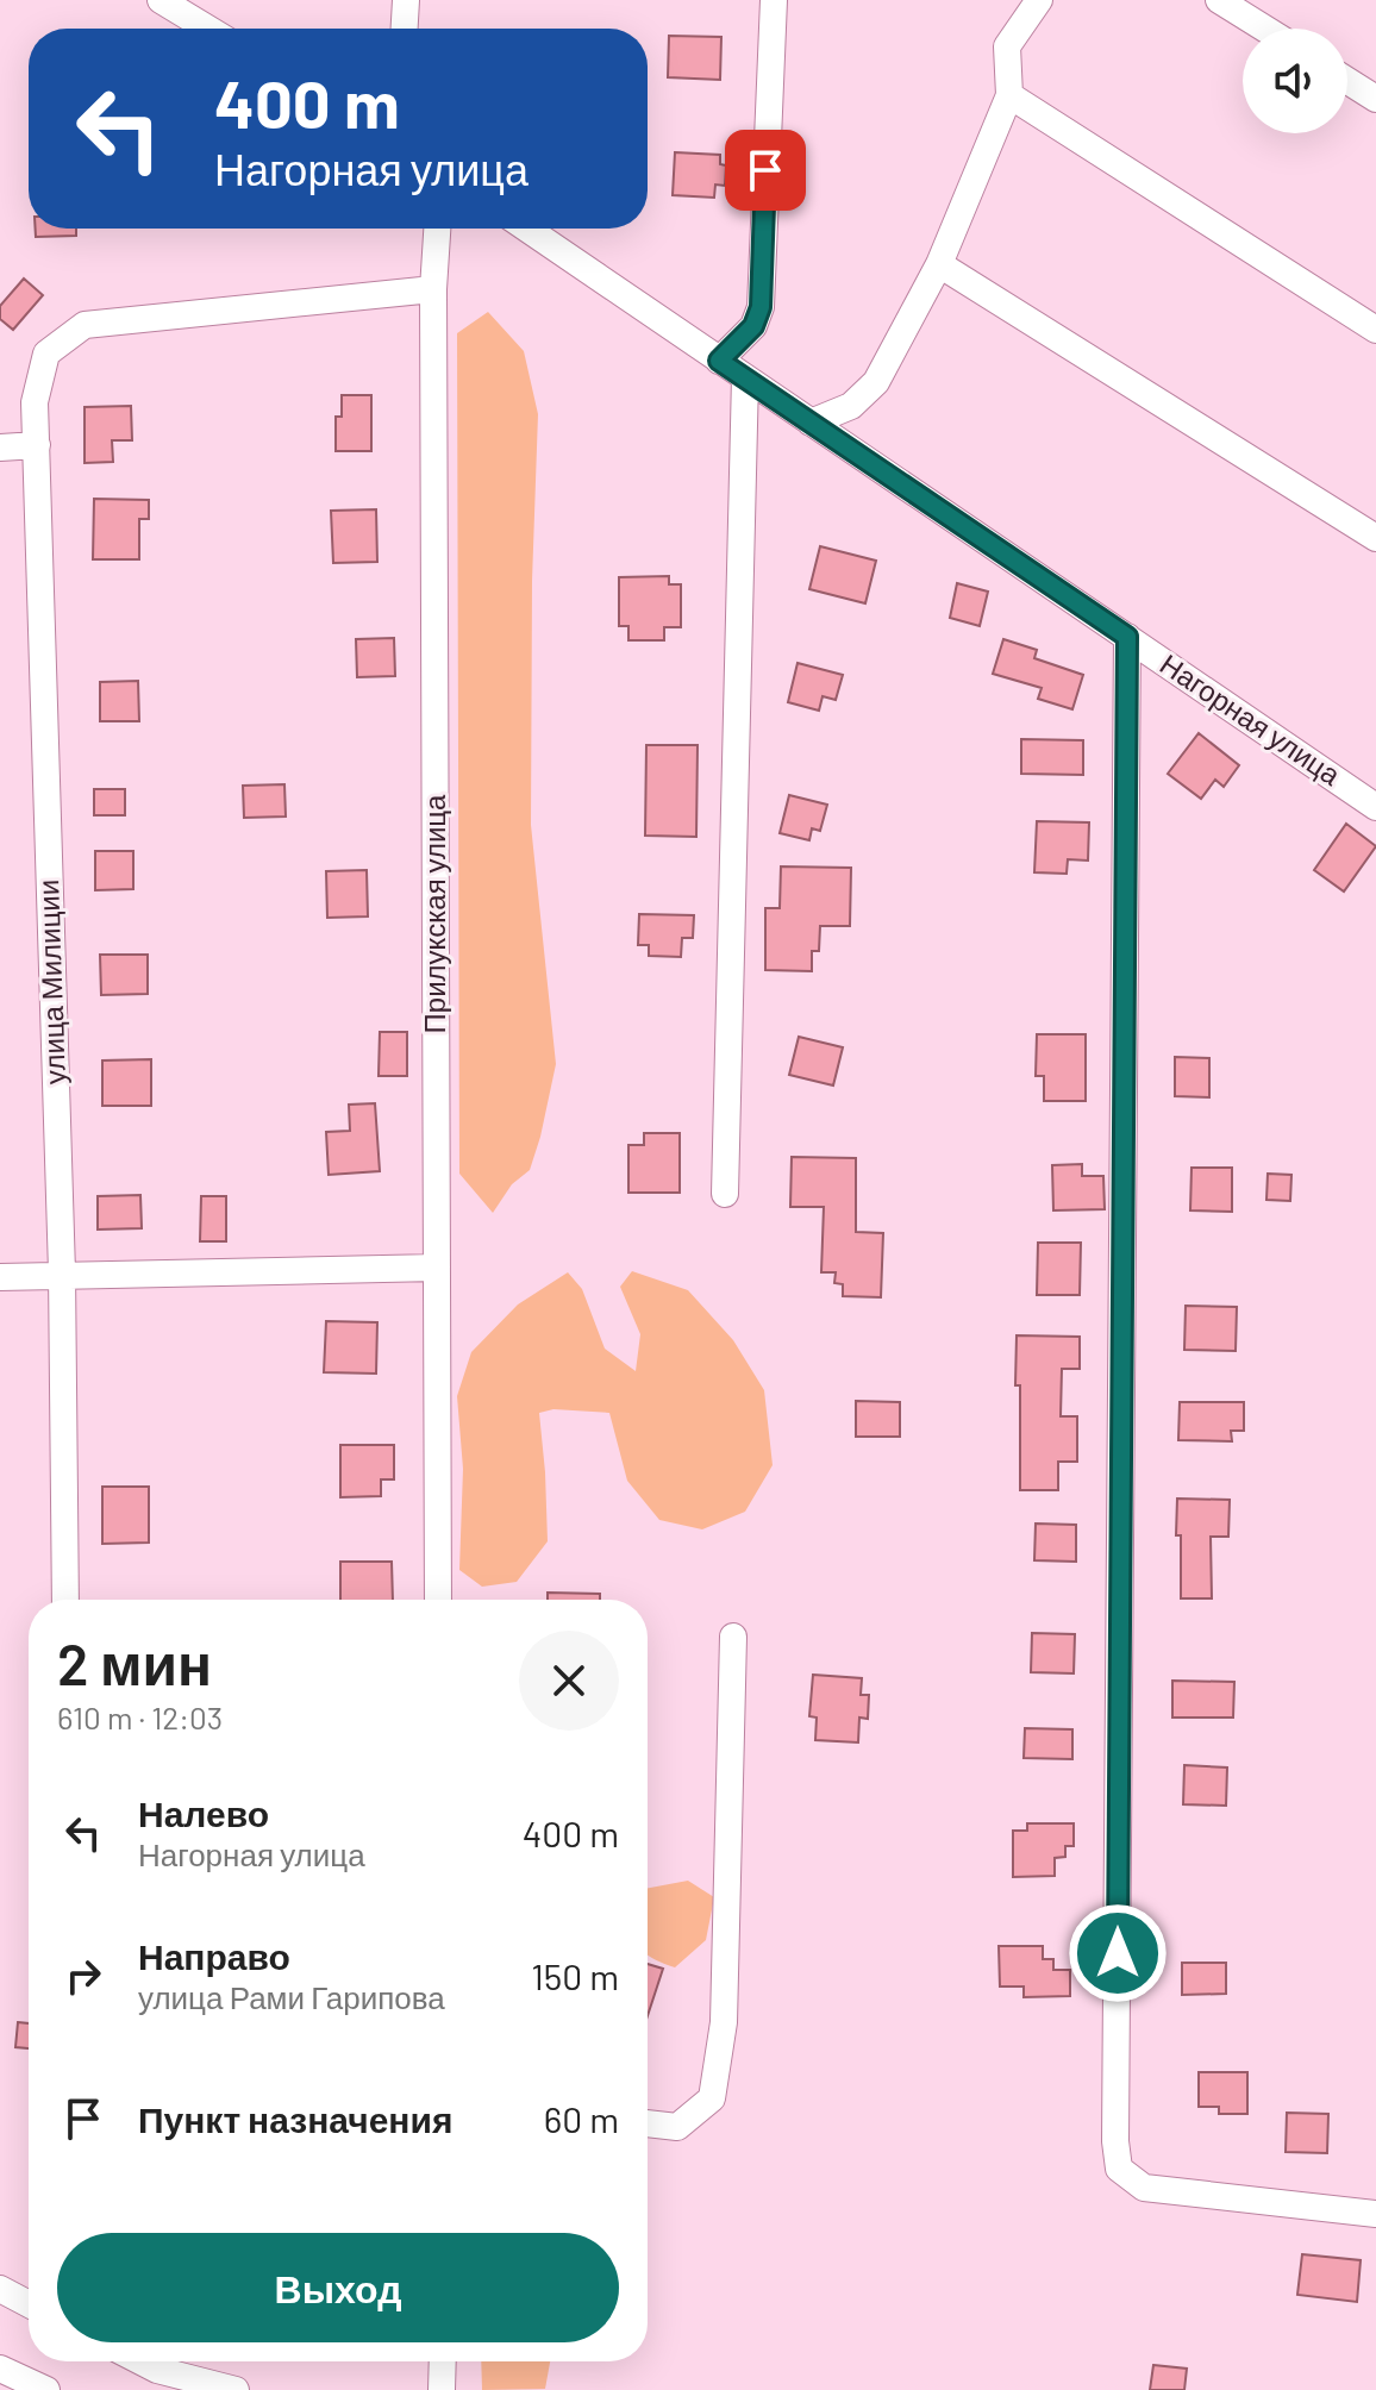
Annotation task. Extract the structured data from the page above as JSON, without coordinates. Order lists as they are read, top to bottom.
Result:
{
  "streets": {
    "street": ["Нагорная улица", "Прилукская улица", "улица Милиции"]
  },
  "crossings": [
    ["Прилукская улица", "улица Милиции"]
  ],
  "page": {
    "turn": ["400 m", "Нагорная улица"],
    "heading": ["2 мин", "610 m · 12:03"],
    "list": [
      {
        "name": "Налево",
        "note": "Нагорная улица",
        "value": "400 m"
      },
      {
        "name": "Направо",
        "note": "улица Рами Гарипова",
        "value": "150 m"
      },
      {
        "name": "Пункт назначения",
        "value": "60 m"
      }
    ],
    "buttons": "Выход"
  }
}
